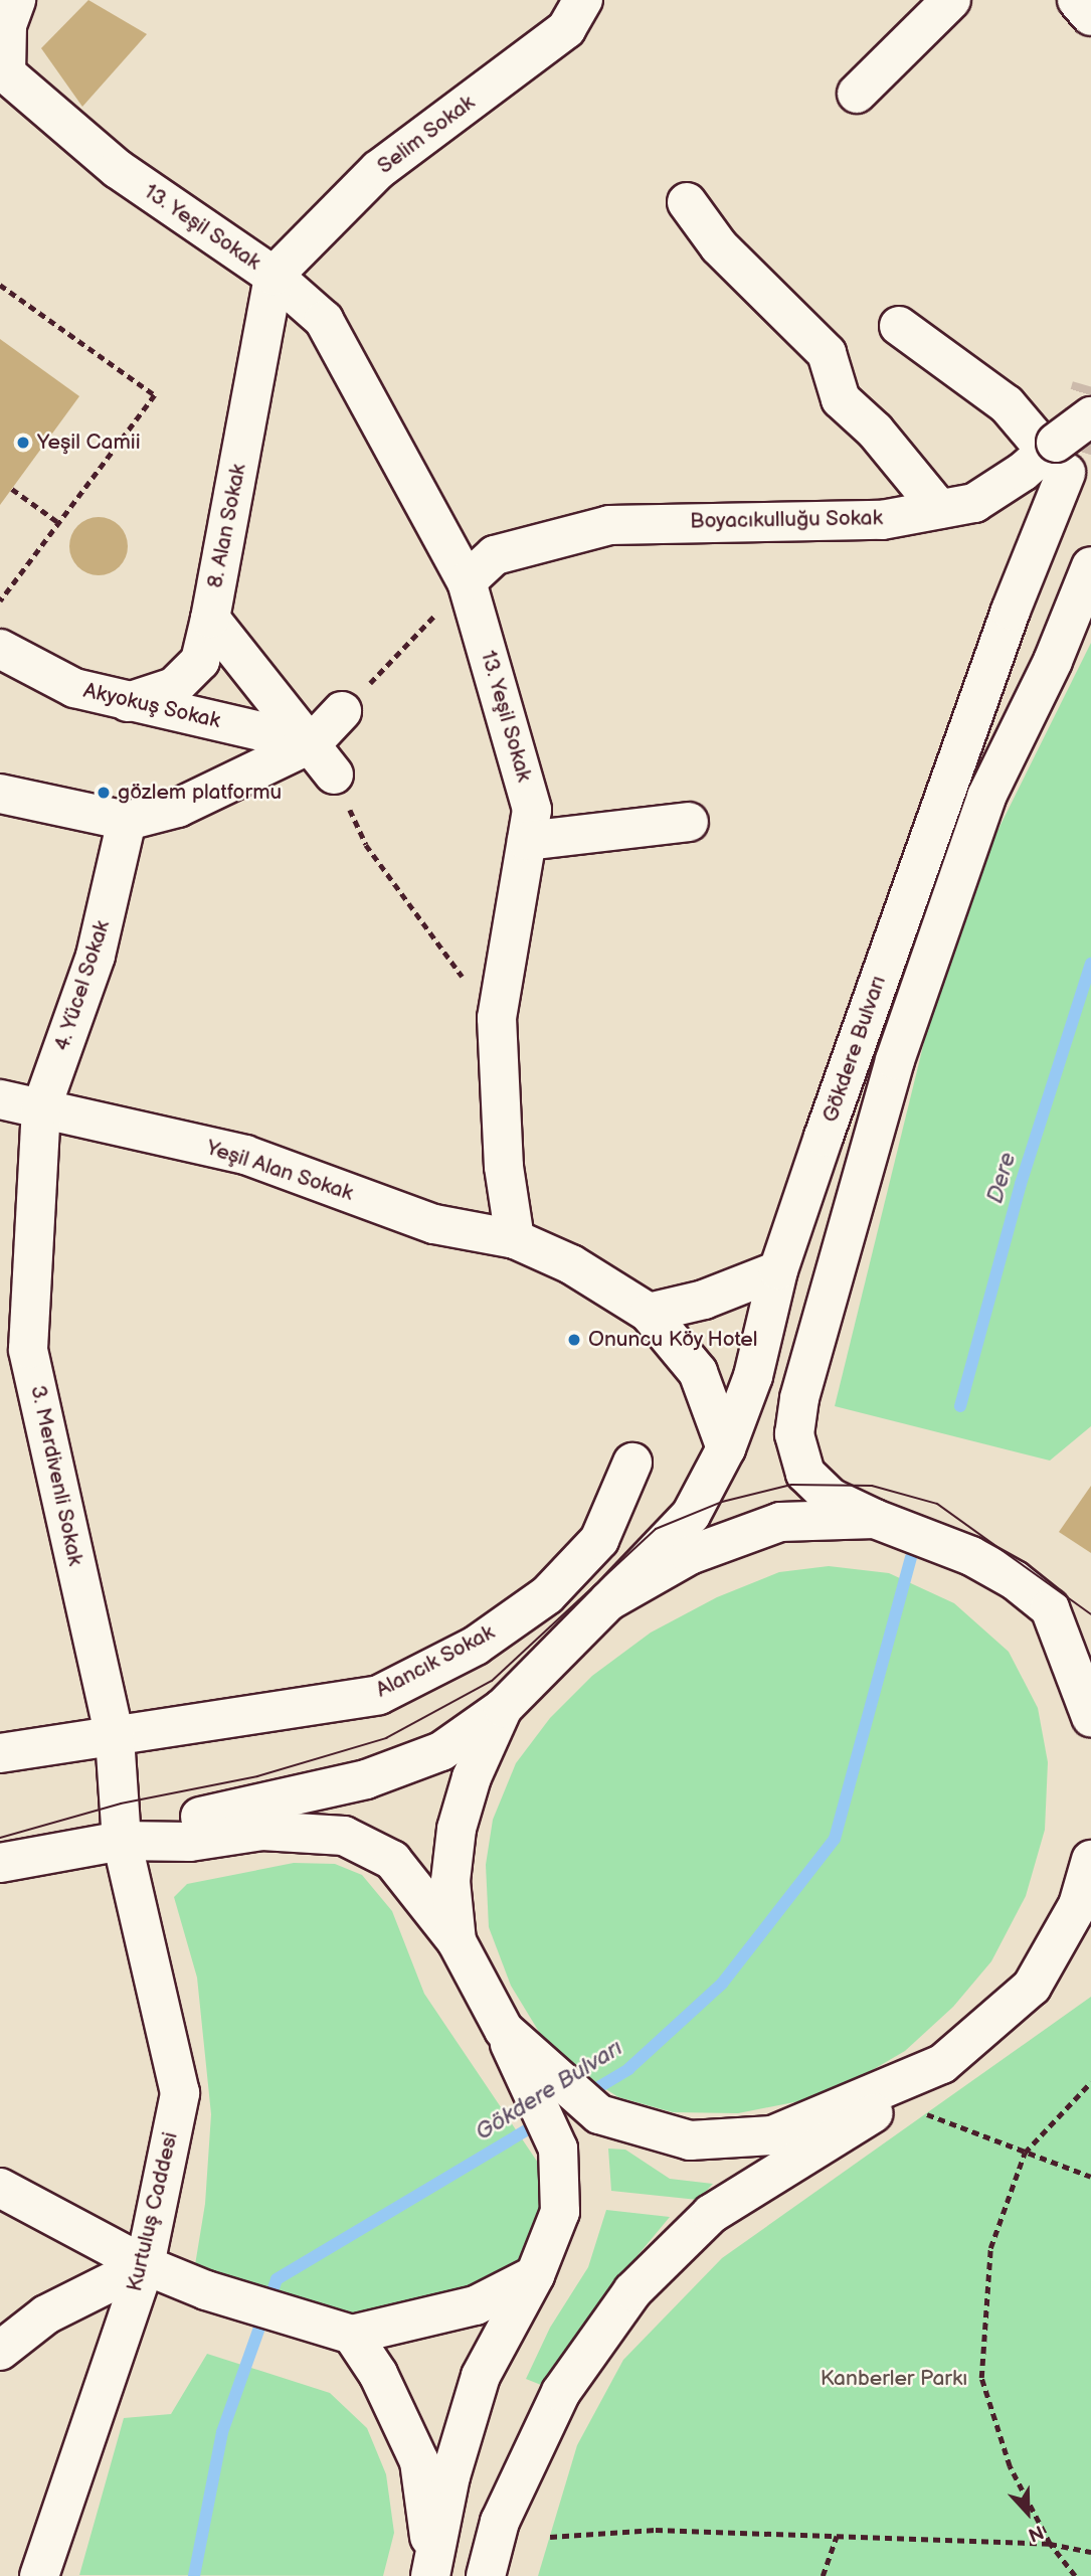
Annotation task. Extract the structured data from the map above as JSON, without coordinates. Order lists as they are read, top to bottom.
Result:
{
  "streets": {
    "main road": [
      "Selim Sokak",
      "13. Yeşil Sokak",
      "Boyacıkulluğu Sokak",
      "8. Alan Sokak",
      "Akyokuş Sokak",
      "4. Yücel Sokak",
      "Gökdere Bulvarı",
      "Yeşil Alan Sokak",
      "3. Merdivenli Sokak",
      "Alancık Sokak",
      "Kurtuluş Caddesi"
    ]
  },
  "crossings": [
    ["Selim Sokak", "13. Yeşil Sokak"],
    ["Selim Sokak", "8. Alan Sokak"],
    ["13. Yeşil Sokak", "Boyacıkulluğu Sokak"],
    ["13. Yeşil Sokak", "8. Alan Sokak"],
    ["13. Yeşil Sokak", "Yeşil Alan Sokak"],
    ["Boyacıkulluğu Sokak", "Gökdere Bulvarı"],
    ["8. Alan Sokak", "Akyokuş Sokak"],
    ["4. Yücel Sokak", "Yeşil Alan Sokak"],
    ["4. Yücel Sokak", "3. Merdivenli Sokak"],
    ["Yeşil Alan Sokak", "3. Merdivenli Sokak"],
    ["3. Merdivenli Sokak", "Alancık Sokak"],
    ["3. Merdivenli Sokak", "Kurtuluş Caddesi"]
  ],
  "water": ["Dere", "Gökdere Bulvarı"],
  "parks": ["Kanberler Parkı"],
  "places": ["Yeşil Camii", "gözlem platformu", "Onuncu Köy Hotel"],
  "north": "bottom"
}
